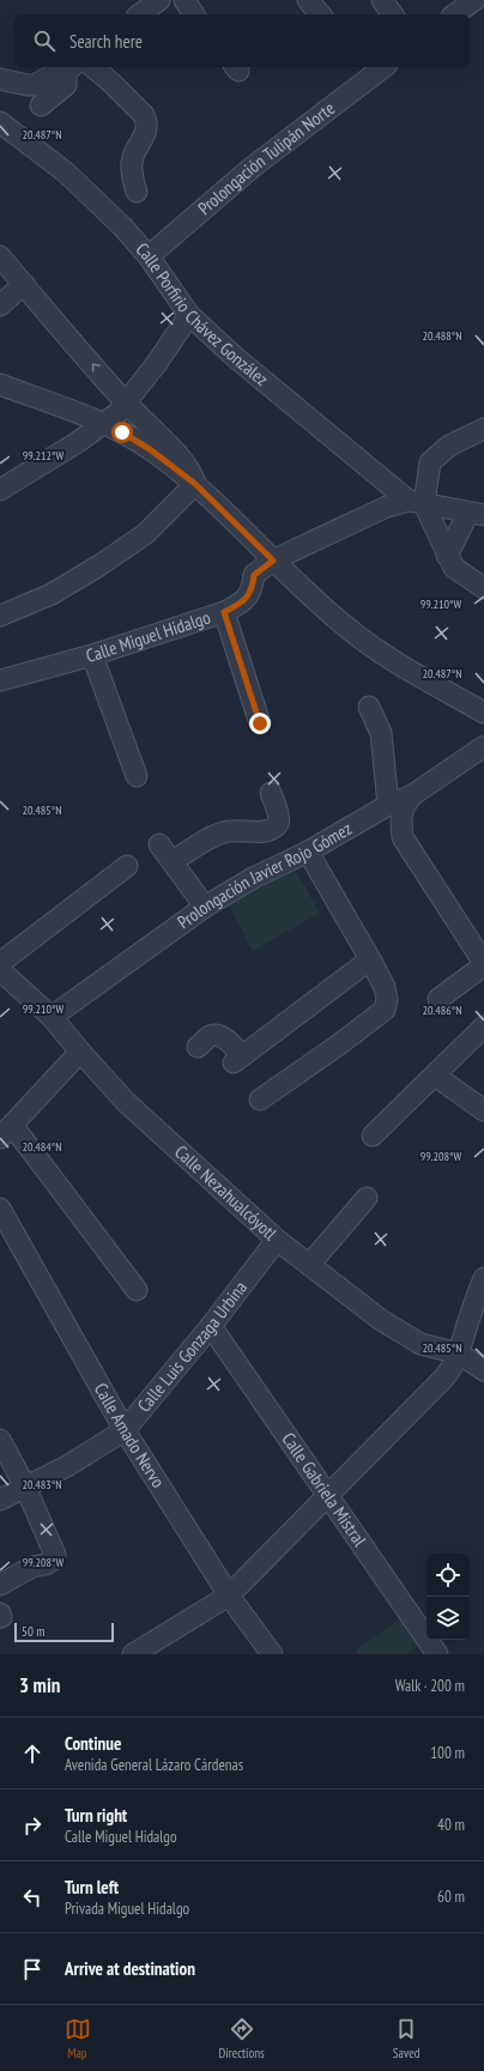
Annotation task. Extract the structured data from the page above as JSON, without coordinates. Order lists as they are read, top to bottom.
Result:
{
  "streets": {
    "street": [
      "Prolongación Tulipán Norte",
      "Calle Porfirio Chávez González",
      "Calle Miguel Hidalgo",
      "Prolongación Javier Rojo Gómez",
      "Calle Nezahualcóyotl",
      "Calle Luis Gonzaga Urbina",
      "Calle Amado Nervo",
      "Calle Gabriela Mistral"
    ]
  },
  "crossings": [
    ["Prolongación Tulipán Norte", "Calle Porfirio Chávez González"],
    ["Calle Porfirio Chávez González", "Calle Miguel Hidalgo"],
    ["Prolongación Javier Rojo Gómez", "Calle Nezahualcóyotl"],
    ["Calle Nezahualcóyotl", "Calle Luis Gonzaga Urbina"],
    ["Calle Luis Gonzaga Urbina", "Calle Amado Nervo"],
    ["Calle Luis Gonzaga Urbina", "Calle Gabriela Mistral"]
  ],
  "scale_bar": "50 m",
  "page": {
    "search": "Search here",
    "scale": "50 m",
    "heading": ["3 min", "Walk · 200 m"],
    "list": [
      ["Continue", "Avenida General Lázaro Cárdenas", "100 m"],
      ["Turn right", "Calle Miguel Hidalgo", "40 m"],
      ["Turn left", "Privada Miguel Hidalgo", "60 m"],
      "Arrive at destination"
    ],
    "nav": ["Map", "Directions", "Saved"]
  },
  "coordinates": [
    "20.487°N",
    "20.488°N",
    "99.212°W",
    "99.210°W",
    "20.485°N",
    "20.486°N",
    "20.484°N",
    "99.208°W",
    "20.483°N"
  ]
}
